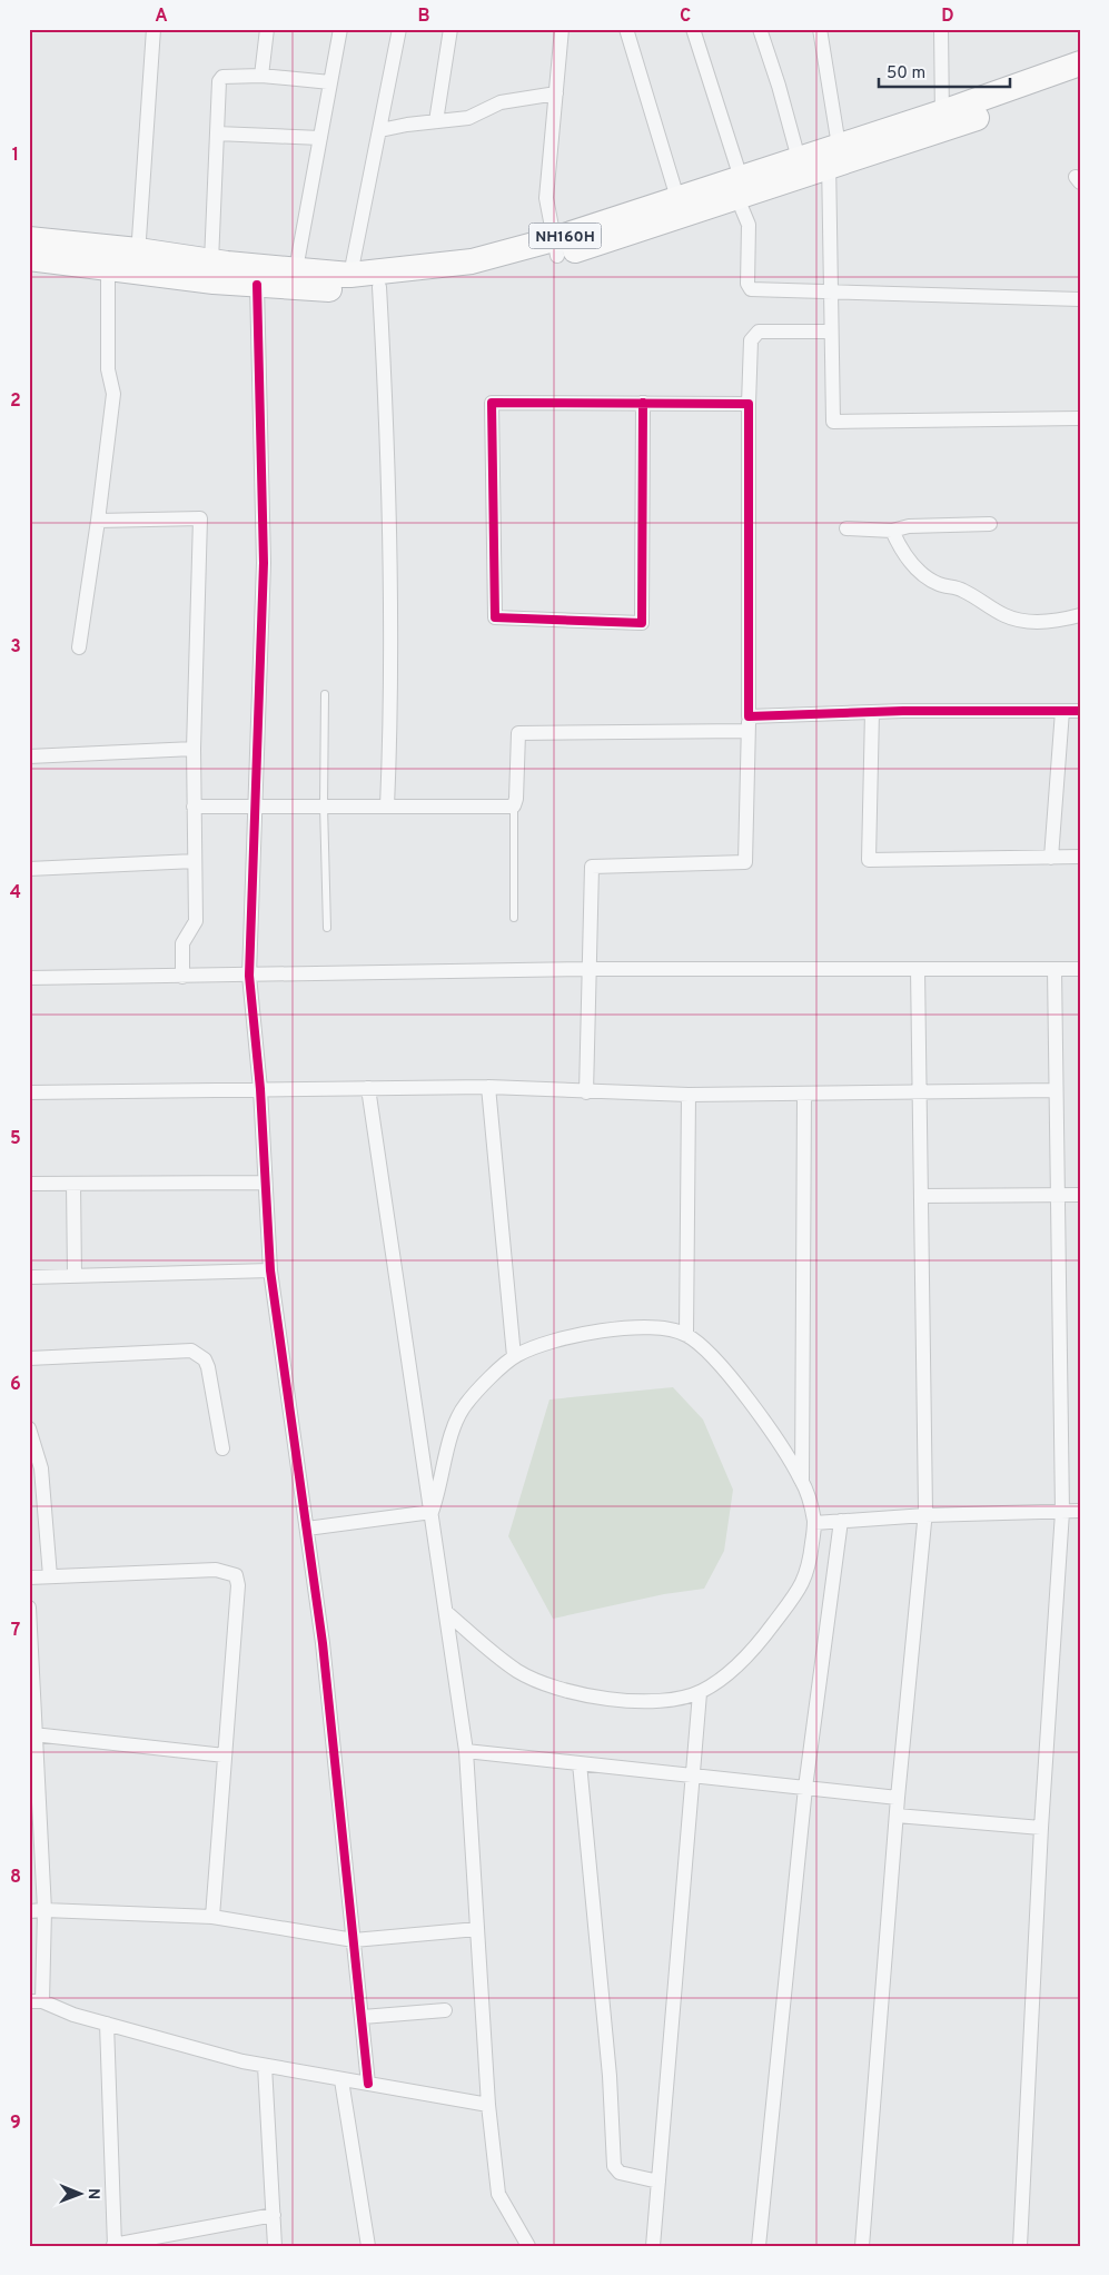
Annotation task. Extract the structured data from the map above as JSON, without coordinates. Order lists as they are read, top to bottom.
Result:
{
  "streets": {
    "highway": ["NH160H"]
  },
  "scale_bar": "50 m",
  "north": "right",
  "grid": {
    "columns": [
      "A",
      "B",
      "C",
      "D"
    ],
    "rows": [
      "1",
      "2",
      "3",
      "4",
      "5",
      "6",
      "7",
      "8",
      "9"
    ]
  }
}
